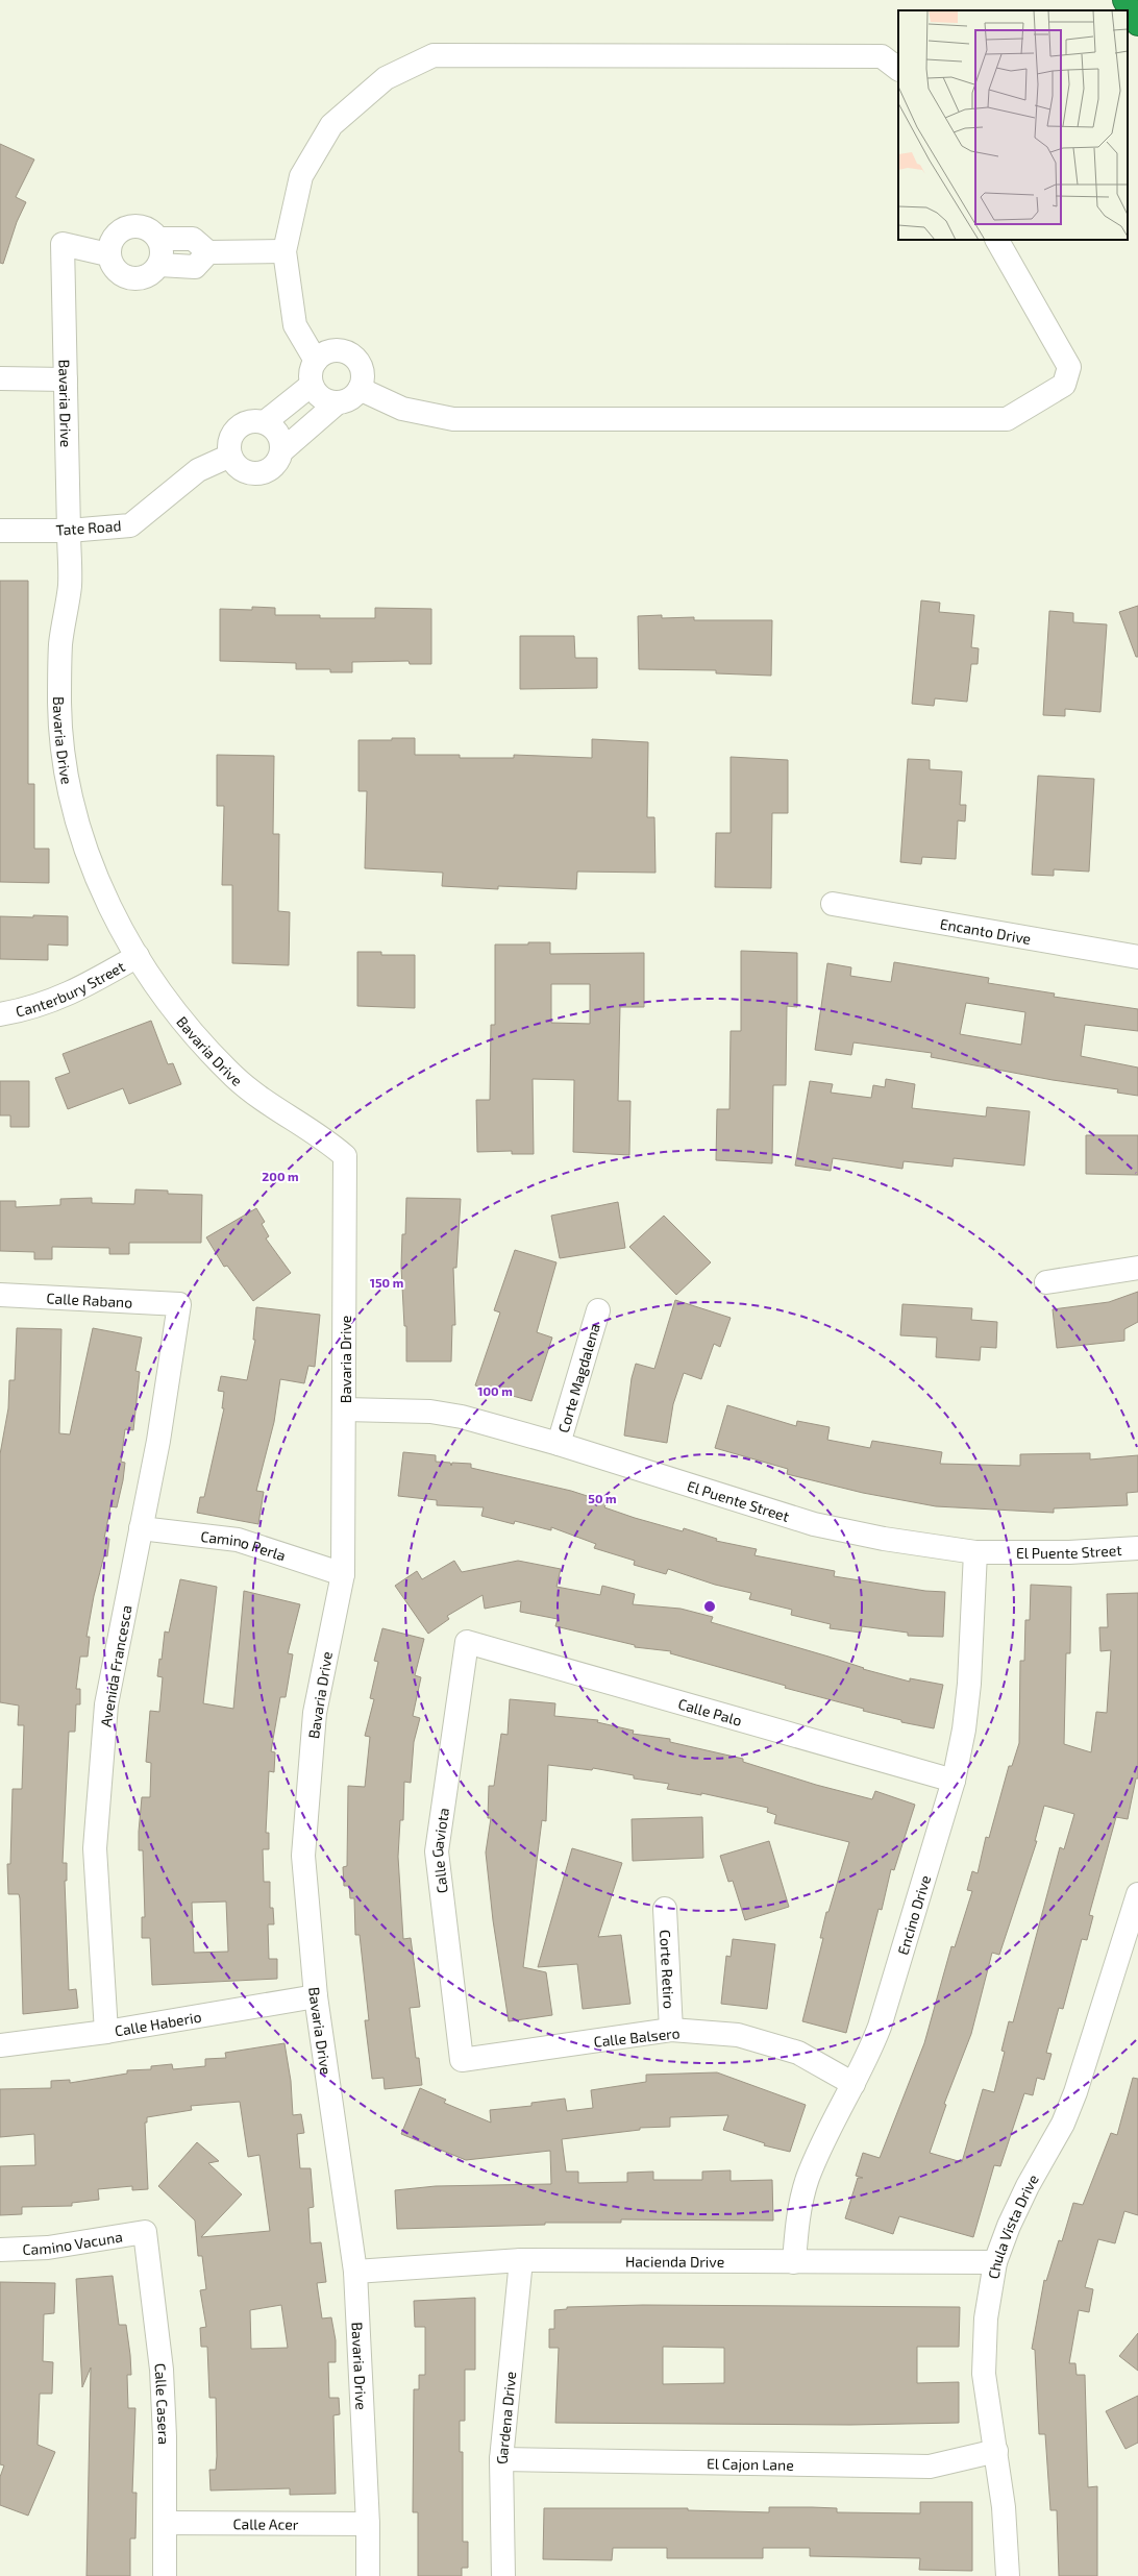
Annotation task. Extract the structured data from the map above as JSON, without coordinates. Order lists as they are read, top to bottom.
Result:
{
  "streets": {
    "street": [
      "Bavaria Drive",
      "Tate Road",
      "Encanto Drive",
      "Canterbury Street",
      "Calle Rabano",
      "Corte Magdalena",
      "El Puente Street",
      "Camino Perla",
      "Avenida Francesca",
      "Calle Palo",
      "Calle Gaviota",
      "Encino Drive",
      "Corte Retiro",
      "Calle Haberio",
      "Calle Balsero",
      "Chula Vista Drive",
      "Camino Vacuna",
      "Hacienda Drive",
      "Calle Casera",
      "Gardena Drive",
      "El Cajon Lane",
      "Calle Acer"
    ]
  },
  "crossings": [
    ["Bavaria Drive", "Tate Road"],
    ["Bavaria Drive", "Canterbury Street"],
    ["Bavaria Drive", "El Puente Street"],
    ["Bavaria Drive", "Camino Perla"],
    ["Bavaria Drive", "Calle Haberio"],
    ["Bavaria Drive", "Hacienda Drive"],
    ["Bavaria Drive", "Calle Acer"],
    ["Calle Rabano", "Avenida Francesca"],
    ["Corte Magdalena", "El Puente Street"],
    ["El Puente Street", "Encino Drive"],
    ["Camino Perla", "Avenida Francesca"],
    ["Avenida Francesca", "Calle Haberio"],
    ["Calle Palo", "Calle Gaviota"],
    ["Calle Palo", "Encino Drive"],
    ["Calle Gaviota", "Calle Balsero"],
    ["Encino Drive", "Calle Balsero"],
    ["Encino Drive", "Hacienda Drive"],
    ["Corte Retiro", "Calle Balsero"],
    ["Chula Vista Drive", "Hacienda Drive"],
    ["Chula Vista Drive", "El Cajon Lane"],
    ["Camino Vacuna", "Calle Casera"],
    ["Hacienda Drive", "Gardena Drive"],
    ["Calle Casera", "Calle Acer"],
    ["Gardena Drive", "El Cajon Lane"]
  ],
  "rings": [
    "200 m",
    "150 m",
    "100 m",
    "50 m"
  ]
}
